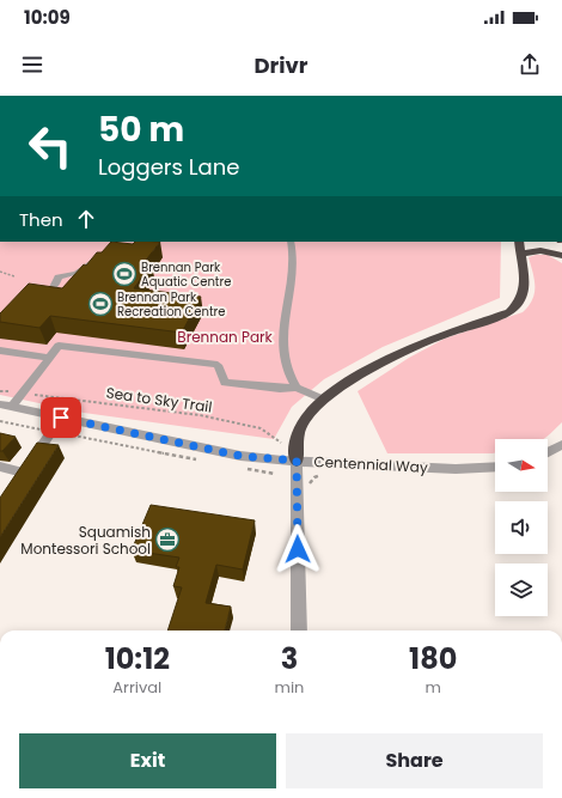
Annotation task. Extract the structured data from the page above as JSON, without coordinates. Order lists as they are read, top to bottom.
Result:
{
  "streets": {
    "street": ["Centennial Way"],
    "path": ["Sea to Sky Trail"]
  },
  "parks": ["Brennan Park"],
  "places": {
    "sports": ["Brennan Park Aquatic Centre", "Brennan Park Recreation Centre"],
    "office": ["Squamish Montessori School"]
  },
  "north": "right",
  "page": {
    "status": "10:09",
    "header": "Drivr",
    "turn": ["50 m", "Loggers Lane"],
    "then": "Then",
    "eta": [
      "10:12",
      "Arrival",
      "3",
      "min",
      "180",
      "m"
    ],
    "buttons": ["Exit", "Share"]
  }
}
